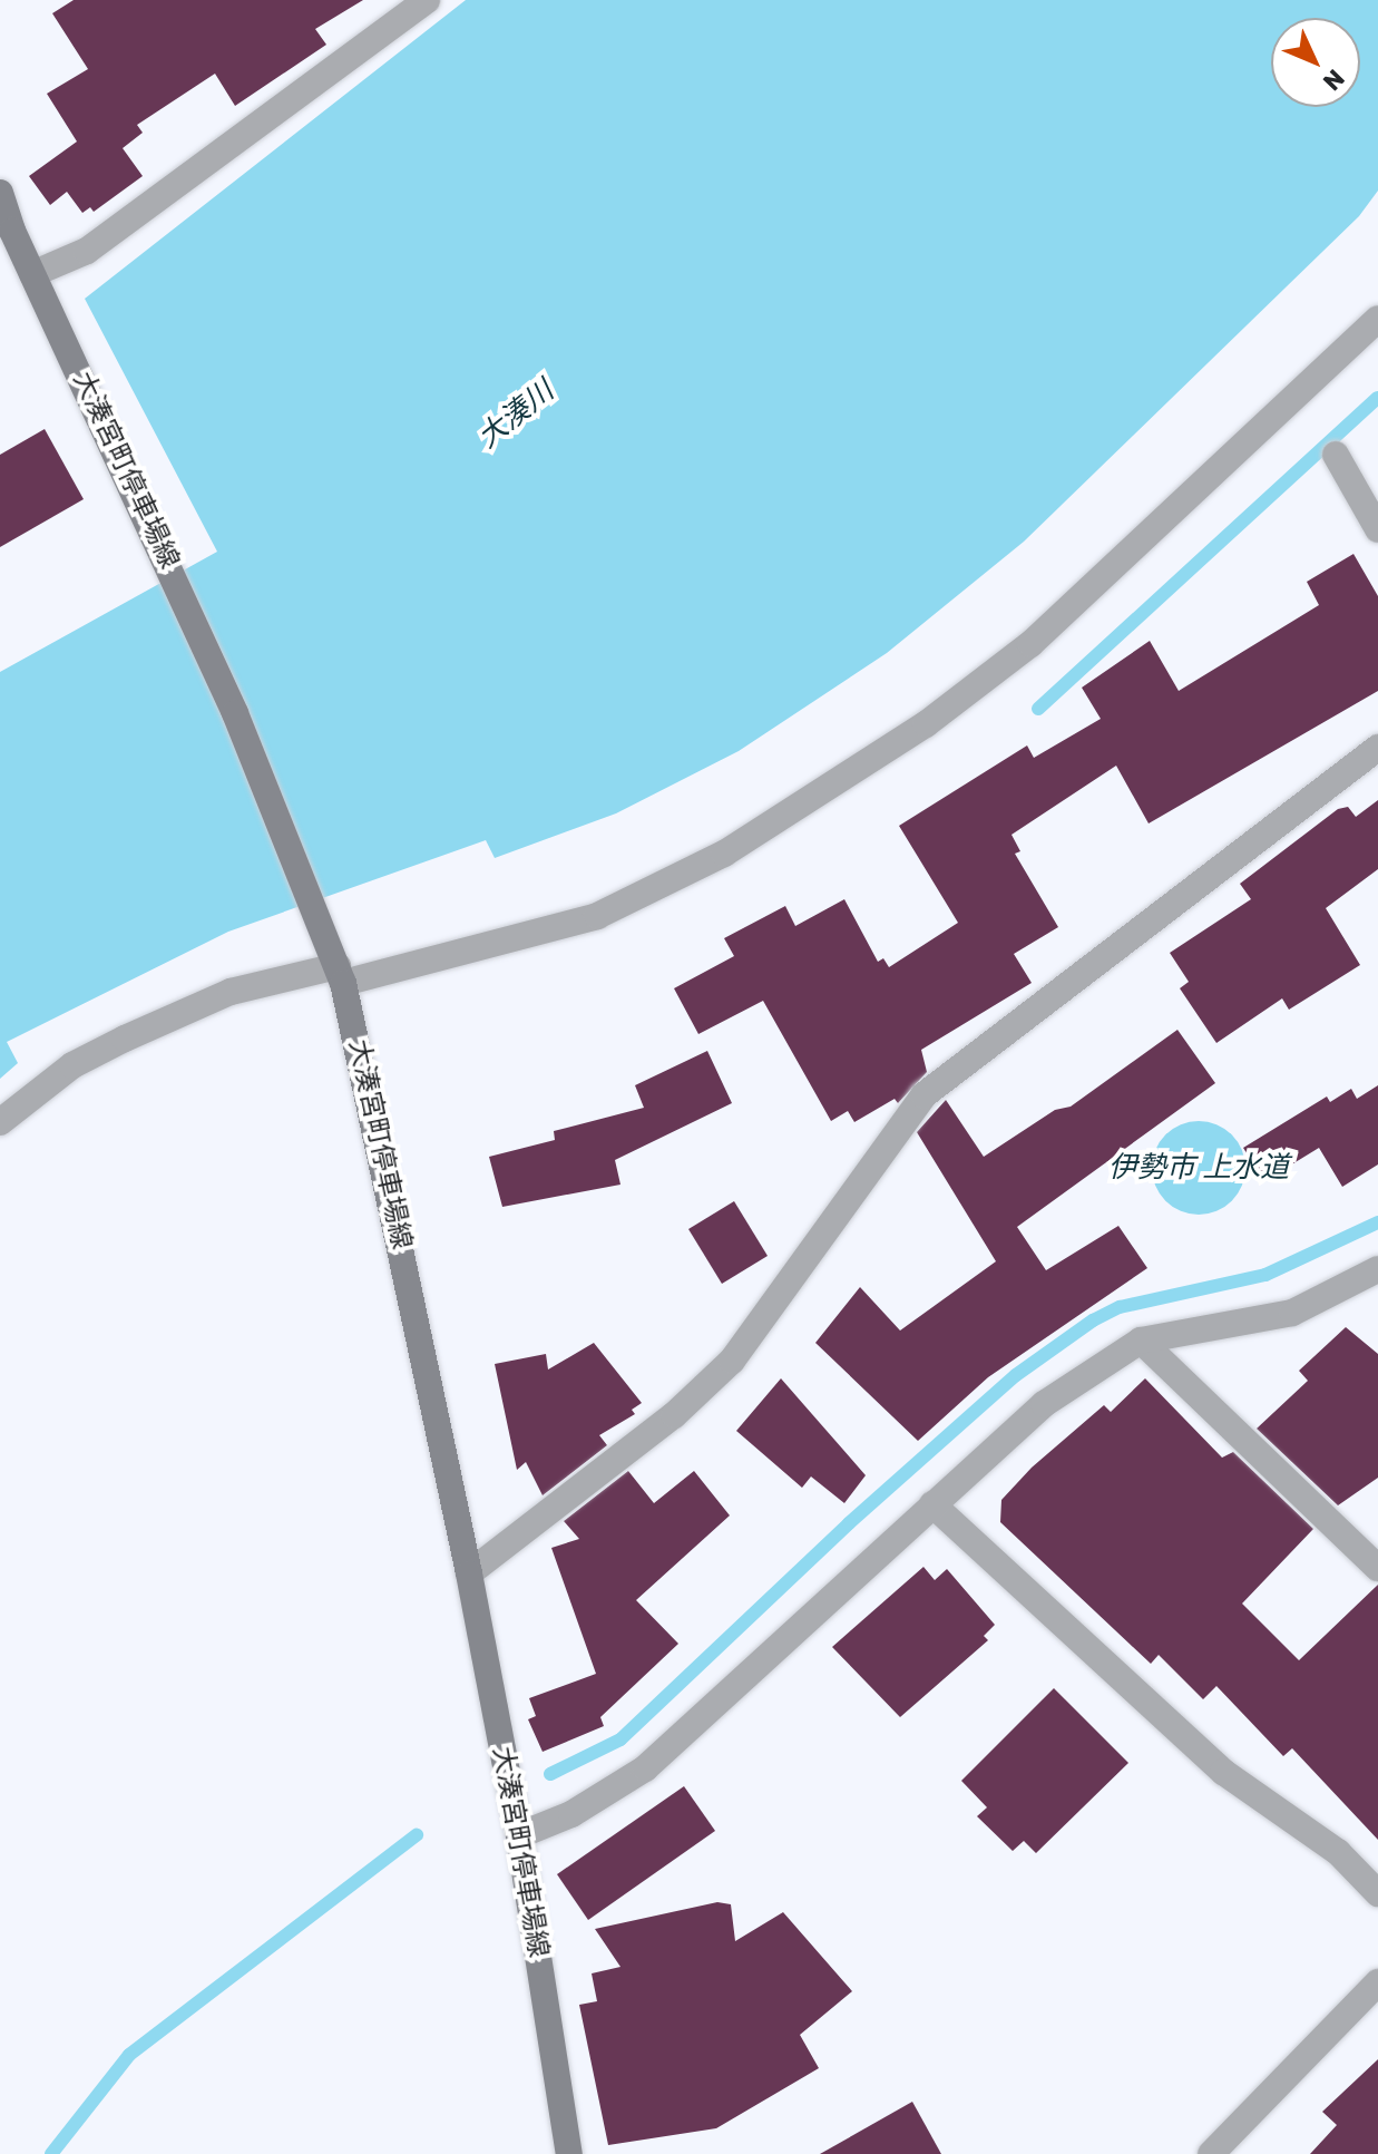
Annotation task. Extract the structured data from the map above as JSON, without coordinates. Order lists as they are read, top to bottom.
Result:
{
  "streets": {
    "main road": ["大湊宮町停車場線"]
  },
  "water": ["大湊川", "伊勢市 上水道"],
  "north": "bottom right"
}
